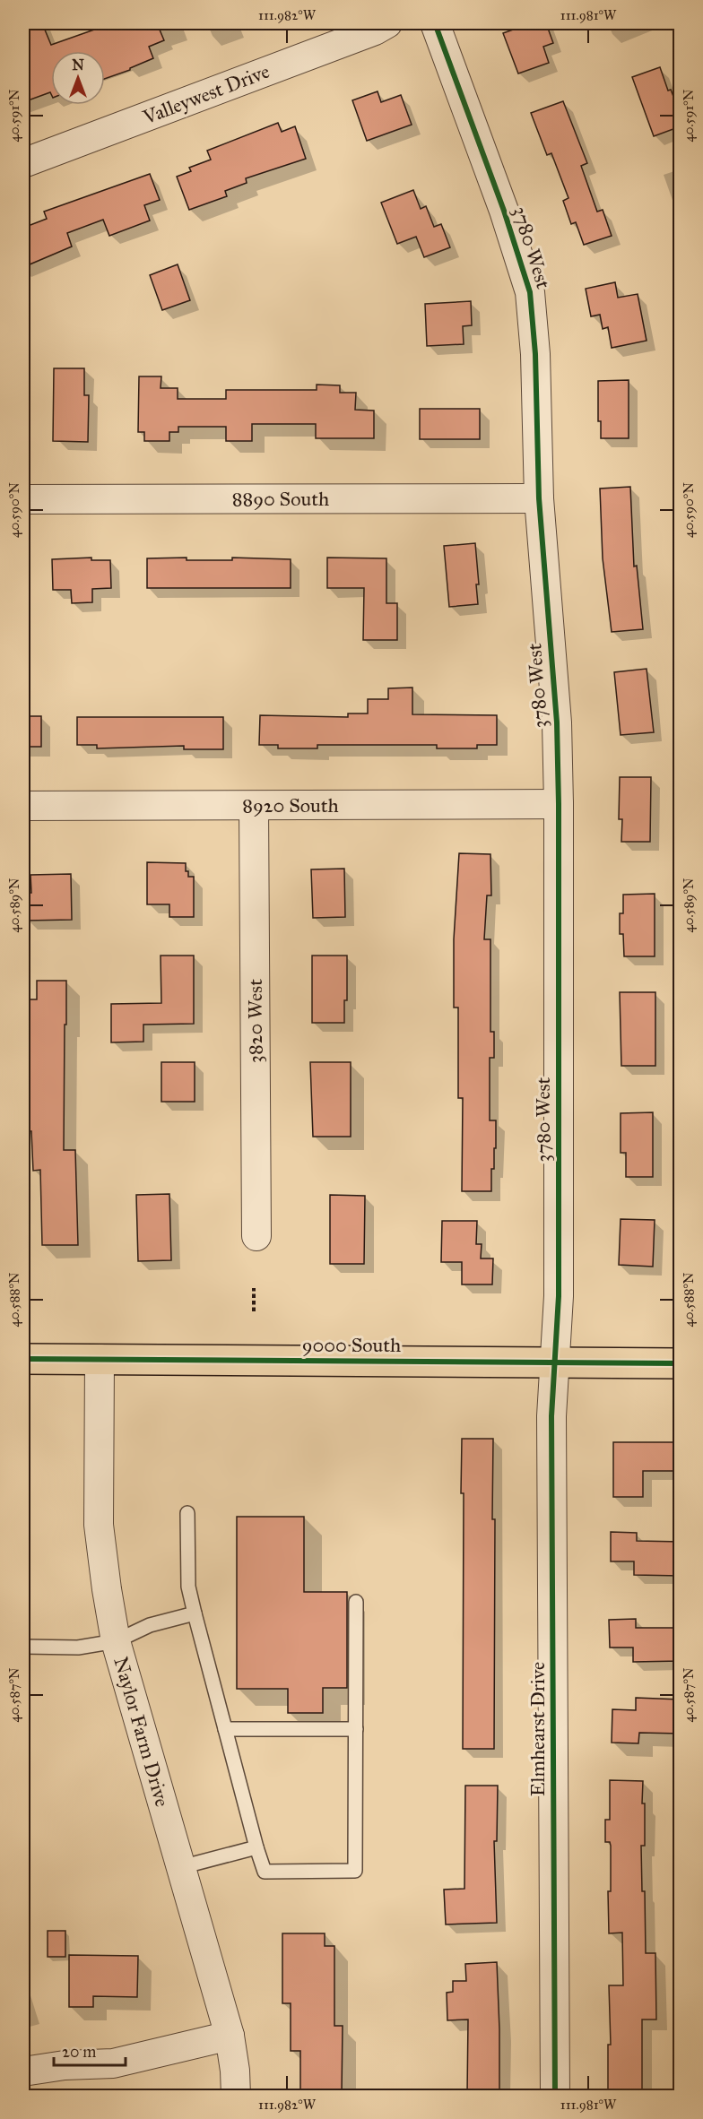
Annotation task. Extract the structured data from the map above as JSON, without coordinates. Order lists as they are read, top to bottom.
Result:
{
  "streets": {
    "main road": ["9000 South"],
    "street": [
      "Valleywest Drive",
      "3780 West",
      "8890 South",
      "8920 South",
      "3820 West",
      "Elmhearst Drive",
      "Naylor Farm Drive"
    ]
  },
  "crossings": [
    ["3780 West", "8890 South"],
    ["3780 West", "8920 South"],
    ["3780 West", "9000 South"],
    ["3780 West", "Elmhearst Drive"],
    ["8920 South", "3820 West"],
    ["9000 South", "Elmhearst Drive"],
    ["9000 South", "Naylor Farm Drive"]
  ],
  "scale_bar": "20 m",
  "north": "top",
  "coordinates": [
    "111.982°W",
    "111.981°W",
    "40.591°N",
    "40.590°N",
    "40.589°N",
    "40.588°N",
    "40.587°N"
  ]
}
